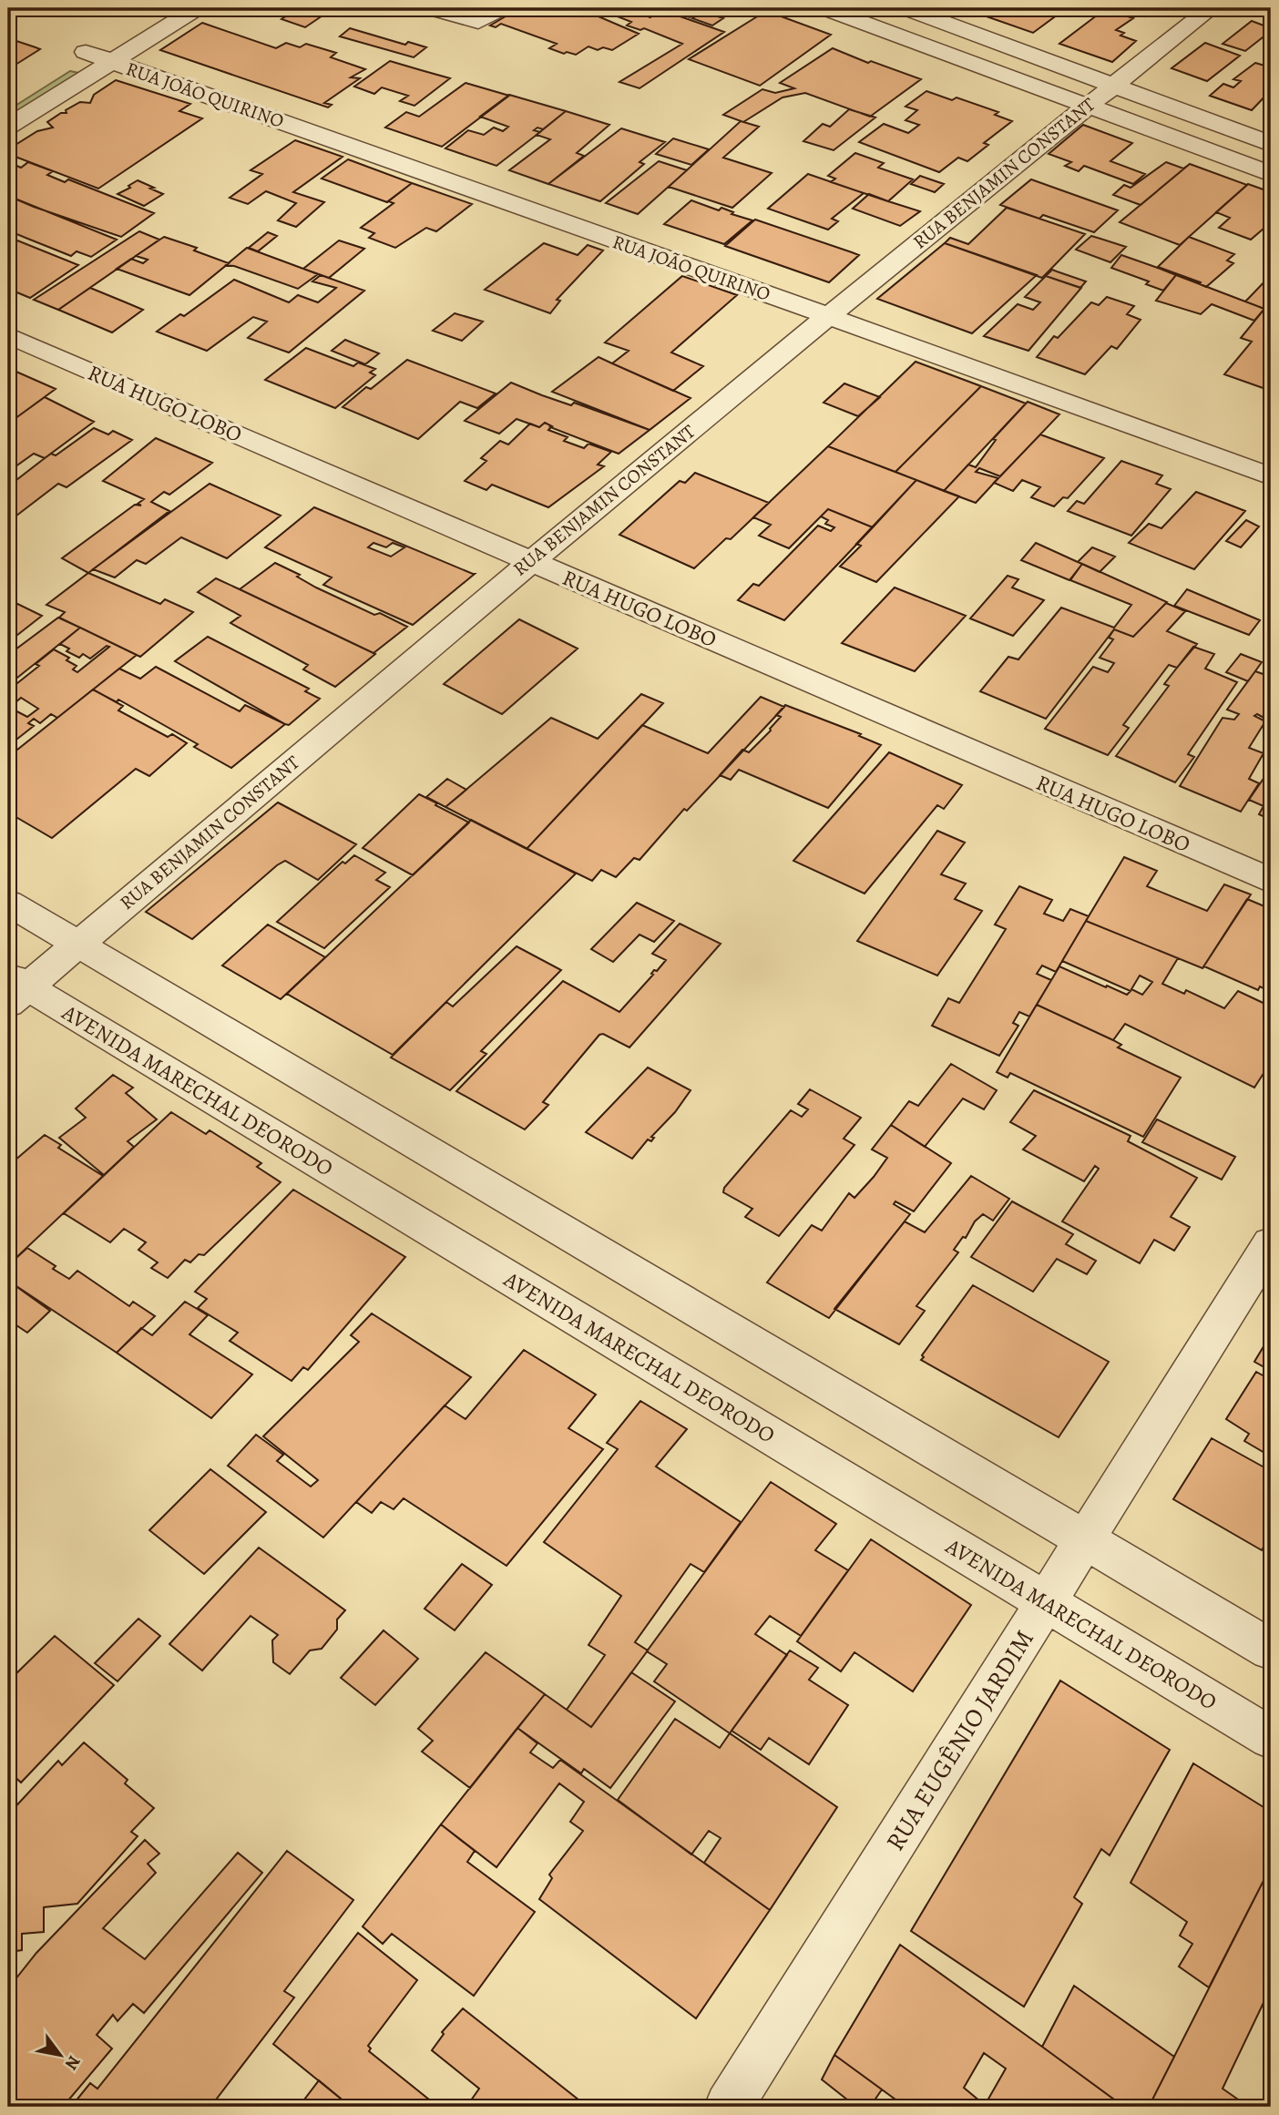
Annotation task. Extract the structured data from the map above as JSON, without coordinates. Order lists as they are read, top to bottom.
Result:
{
  "streets": {
    "street": [
      "RUA JOÃO QUIRINO",
      "RUA BENJAMIN CONSTANT",
      "RUA HUGO LOBO",
      "AVENIDA MARECHAL DEORODO",
      "RUA EUGÊNIO JARDIM"
    ]
  },
  "crossings": [
    ["RUA JOÃO QUIRINO", "RUA BENJAMIN CONSTANT"],
    ["RUA BENJAMIN CONSTANT", "RUA HUGO LOBO"],
    ["RUA BENJAMIN CONSTANT", "AVENIDA MARECHAL DEORODO"],
    ["AVENIDA MARECHAL DEORODO", "RUA EUGÊNIO JARDIM"]
  ],
  "north": "bottom right"
}
